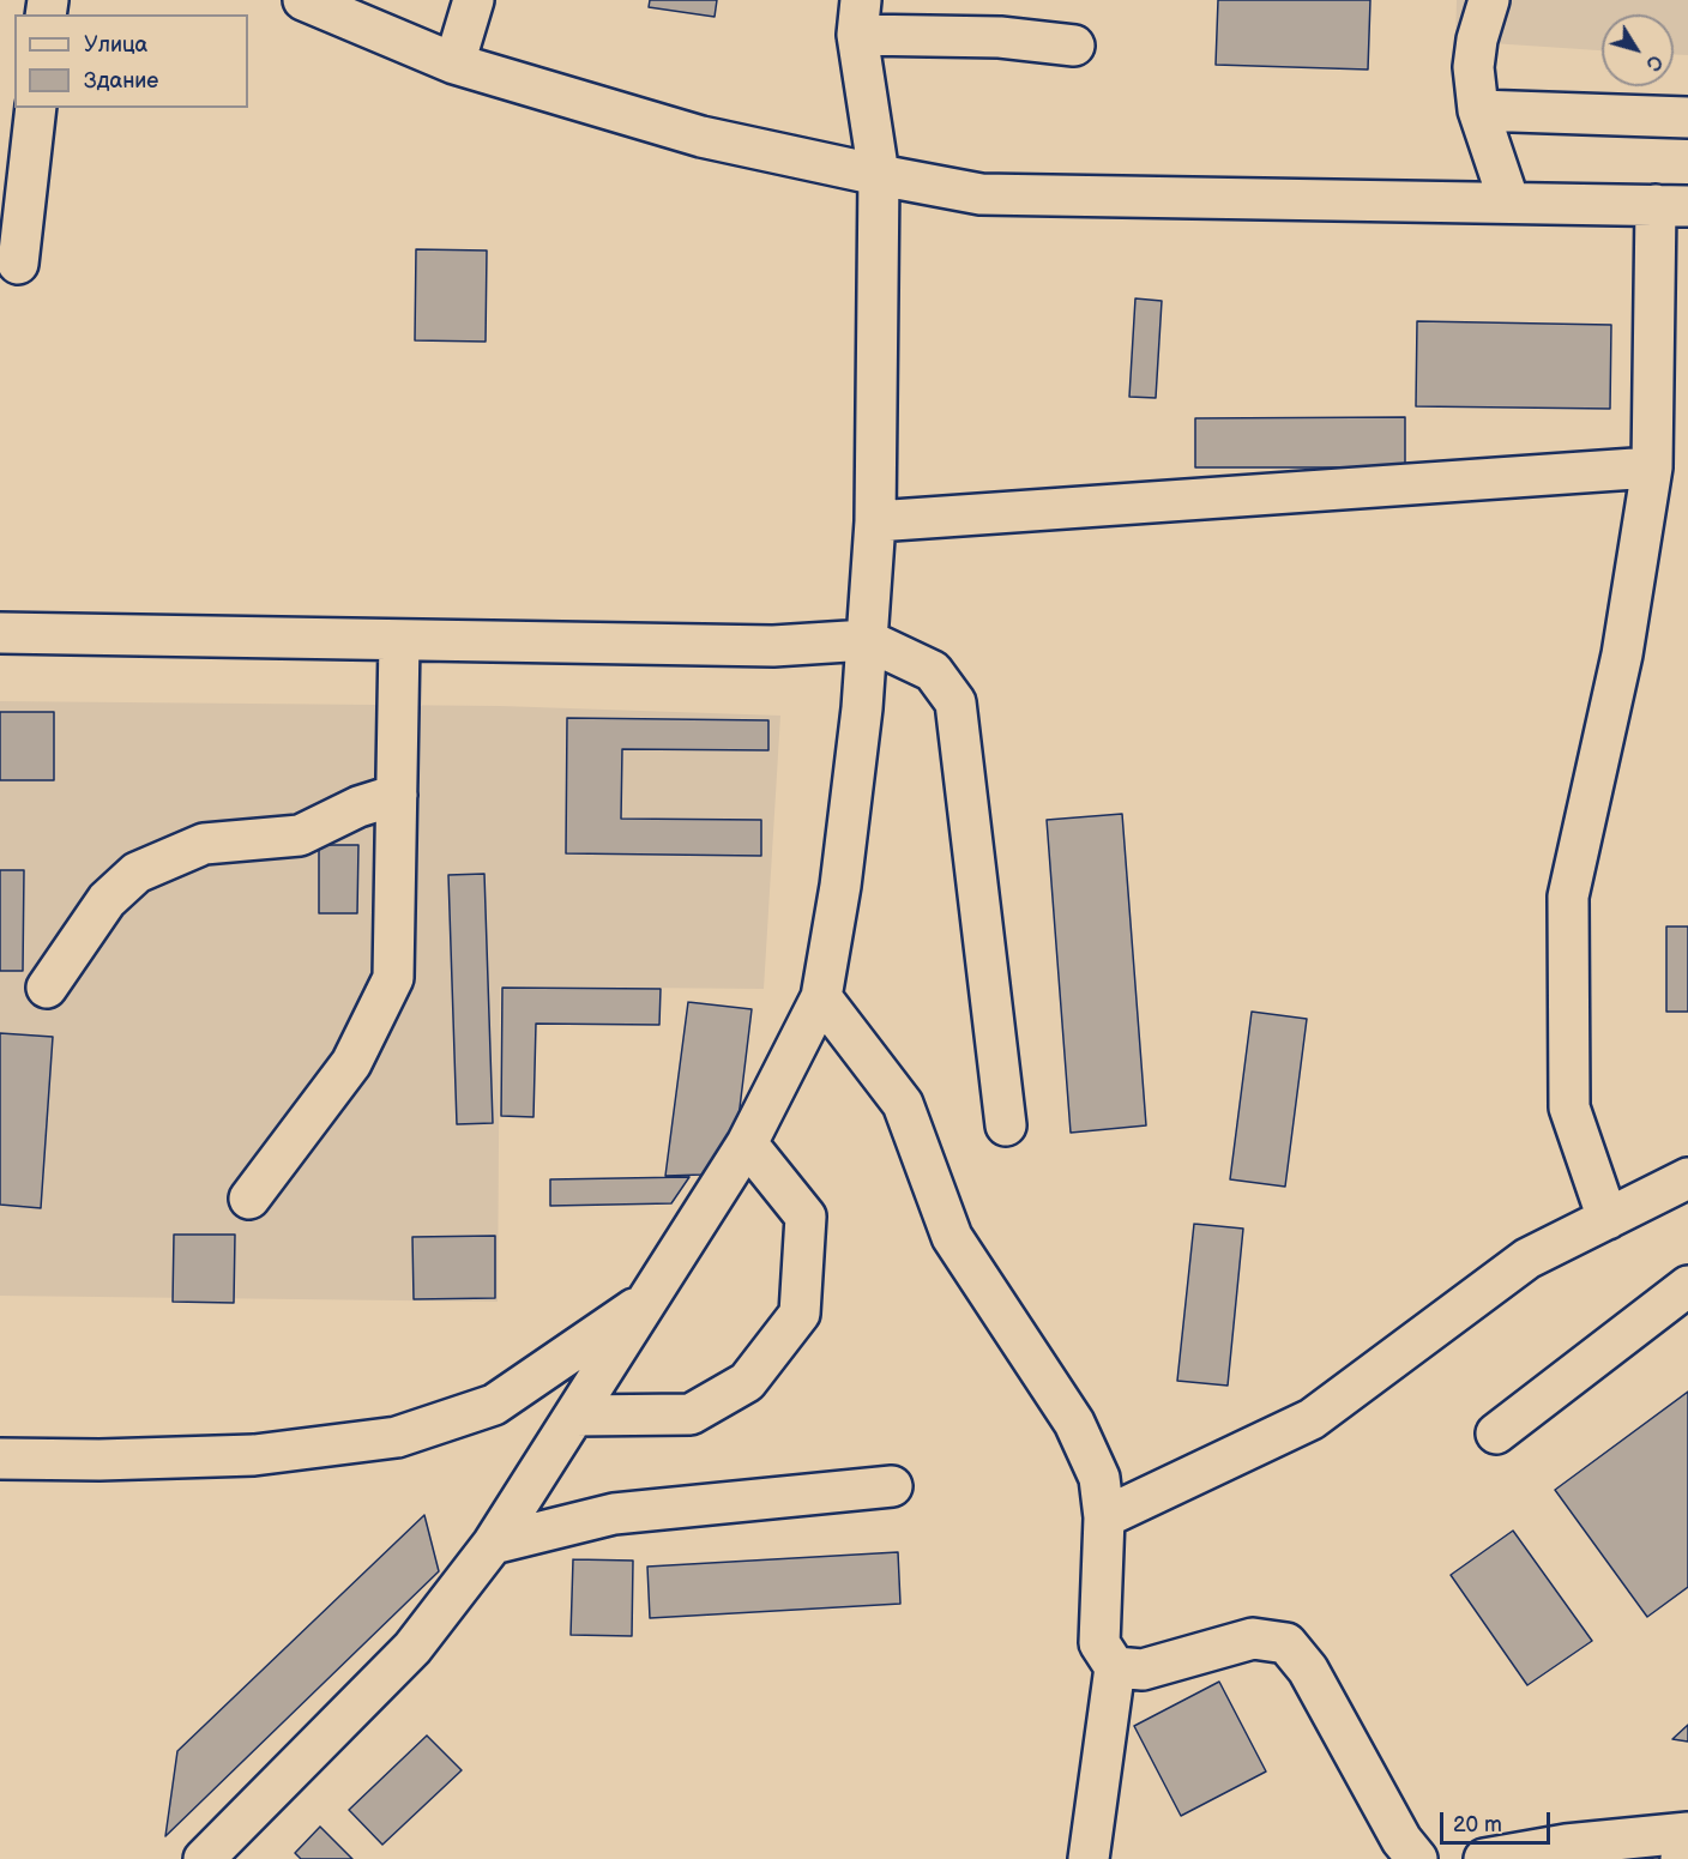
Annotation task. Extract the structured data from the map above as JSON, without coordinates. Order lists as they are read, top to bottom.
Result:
{
  "legend": ["Улица", "Здание"],
  "scale_bar": "20 m",
  "north": "bottom right"
}
